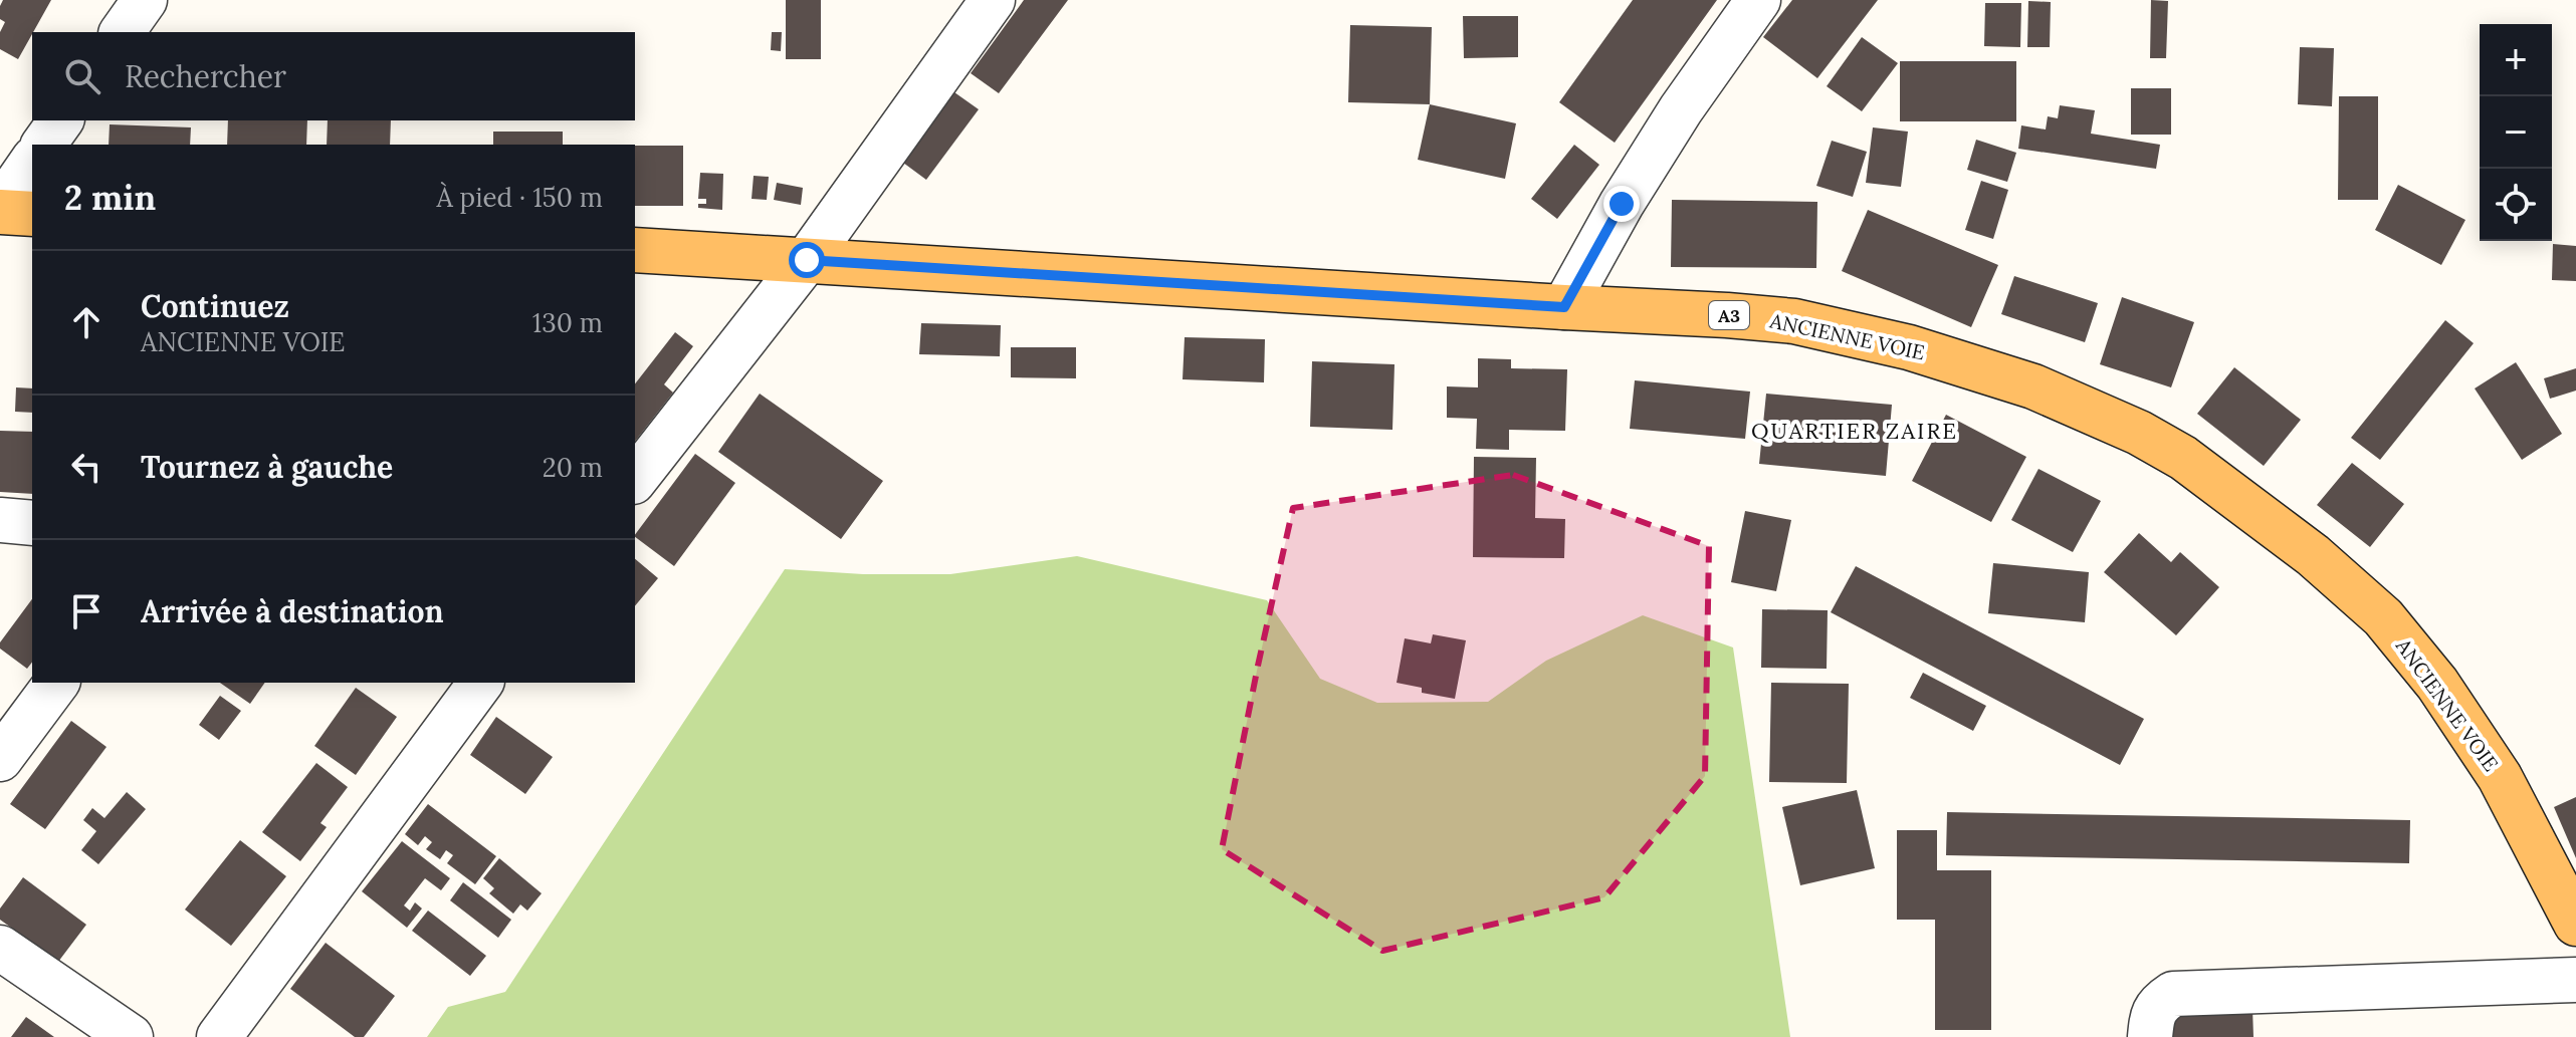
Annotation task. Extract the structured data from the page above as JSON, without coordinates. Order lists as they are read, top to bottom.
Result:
{
  "streets": {
    "main road": ["A3", "ANCIENNE VOIE"]
  },
  "districts": ["QUARTIER ZAIRE"],
  "page": {
    "map_buttons": ["+", "−"],
    "search": "Rechercher",
    "heading": ["2 min", "À pied · 150 m"],
    "list": [
      ["Continuez", "ANCIENNE VOIE", "130 m"],
      ["Tournez à gauche", "20 m"],
      "Arrivée à destination"
    ]
  }
}
